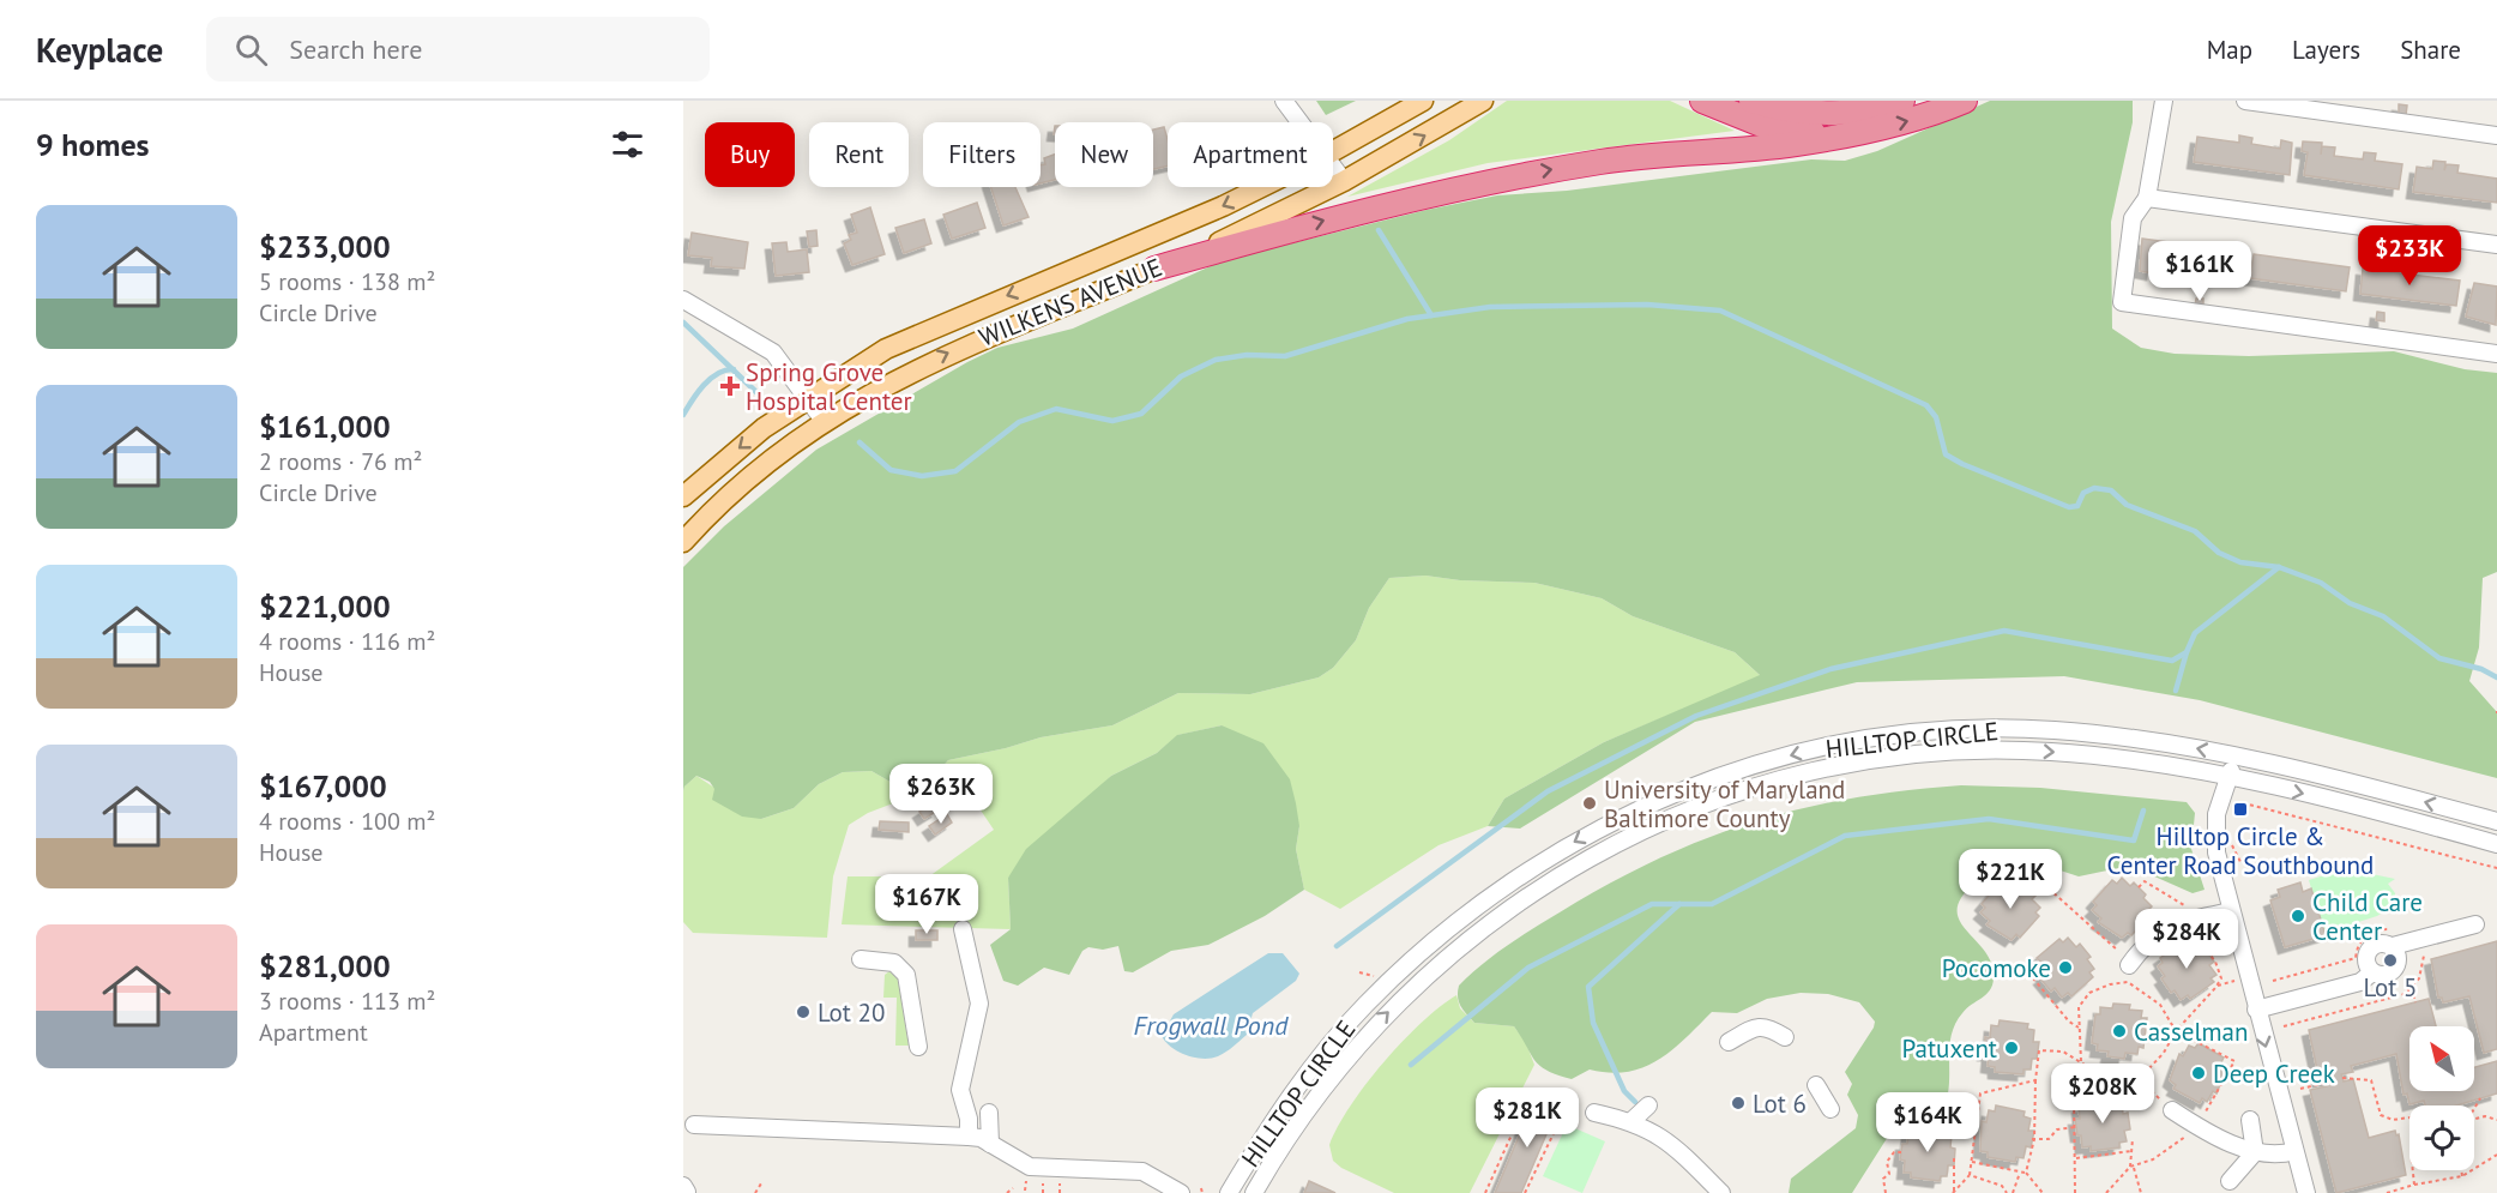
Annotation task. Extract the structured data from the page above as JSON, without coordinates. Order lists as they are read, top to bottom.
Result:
{
  "streets": {
    "main road": ["WILKENS AVENUE"],
    "street": ["HILLTOP CIRCLE"]
  },
  "water": ["Frogwall Pond"],
  "places": {
    "health": ["Spring Grove Hospital Center"],
    "other": [
      "University of Maryland Baltimore County",
      "Child Care Center",
      "Lot 5",
      "Pocomoke",
      "Lot 20",
      "Casselman",
      "Patuxent",
      "Deep Creek",
      "Lot 6"
    ],
    "transit": ["Hilltop Circle & Center Road Southbound"]
  },
  "north": "top left",
  "page": {
    "header": "Keyplace",
    "search": "Search here",
    "nav": ["Map", "Layers", "Share"],
    "heading": "9 homes",
    "chip": [
      "Buy",
      "Rent",
      "Filters",
      "New",
      "Apartment"
    ],
    "list": [
      {
        "name": "$233,000",
        "note": "5 rooms · 138 m² · Circle Drive"
      },
      {
        "name": "$161,000",
        "note": "2 rooms · 76 m² · Circle Drive"
      },
      {
        "name": "$221,000",
        "note": "4 rooms · 116 m² · House"
      },
      {
        "name": "$167,000",
        "note": "4 rooms · 100 m² · House"
      },
      {
        "name": "$281,000",
        "note": "3 rooms · 113 m² · Apartment"
      }
    ],
    "price": [
      "$233K",
      "$161K",
      "$263K",
      "$221K",
      "$167K",
      "$284K",
      "$208K",
      "$281K",
      "$164K"
    ]
  }
}
